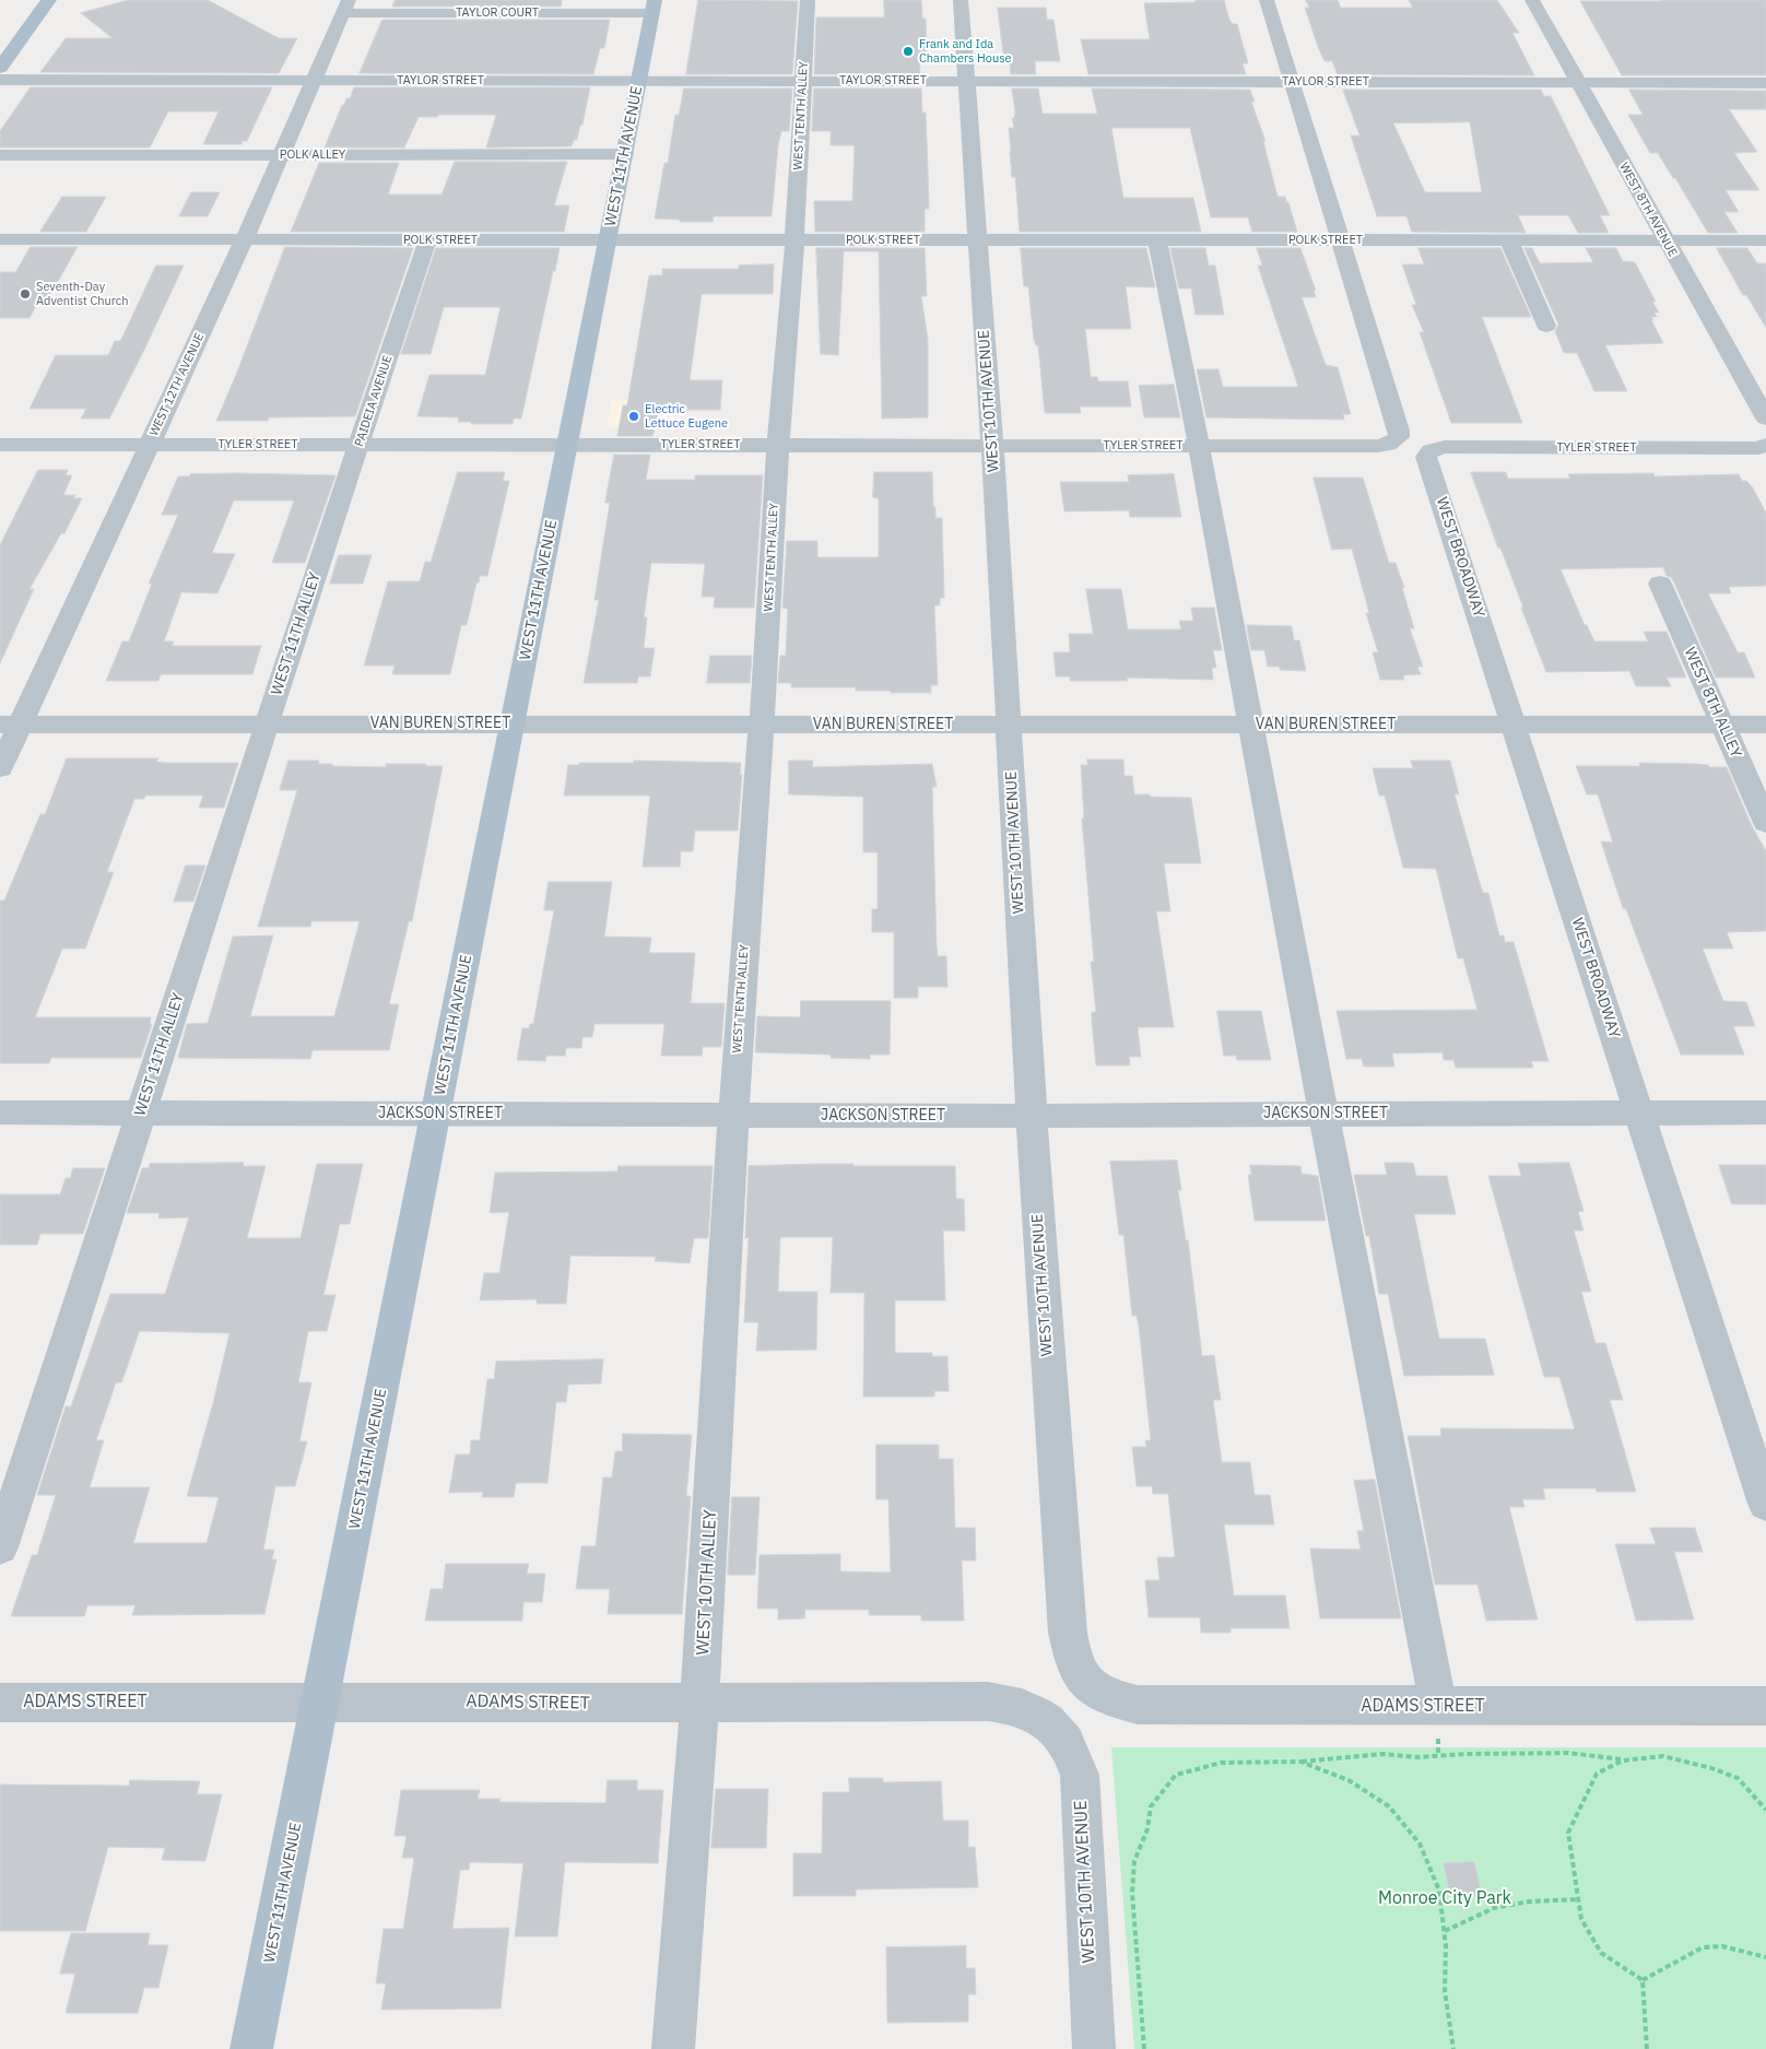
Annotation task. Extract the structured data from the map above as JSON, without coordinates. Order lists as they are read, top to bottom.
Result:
{
  "streets": {
    "main road": ["WEST 11TH AVENUE"],
    "street": [
      "TAYLOR COURT",
      "TAYLOR STREET",
      "WEST TENTH ALLEY",
      "POLK ALLEY",
      "WEST 8TH AVENUE",
      "POLK STREET",
      "WEST 12TH AVENUE",
      "PAIDEIA AVENUE",
      "WEST 10TH AVENUE",
      "TYLER STREET",
      "WEST BROADWAY",
      "WEST 11TH ALLEY",
      "WEST 8TH ALLEY",
      "VAN BUREN STREET",
      "JACKSON STREET",
      "WEST 10TH ALLEY",
      "ADAMS STREET"
    ]
  },
  "crossings": [
    ["TAYLOR COURT", "WEST 11TH AVENUE"],
    ["TAYLOR COURT", "WEST 12TH AVENUE"],
    ["TAYLOR STREET", "WEST TENTH ALLEY"],
    ["TAYLOR STREET", "WEST 11TH AVENUE"],
    ["TAYLOR STREET", "WEST 8TH AVENUE"],
    ["TAYLOR STREET", "WEST 12TH AVENUE"],
    ["TAYLOR STREET", "WEST 10TH AVENUE"],
    ["WEST TENTH ALLEY", "POLK STREET"],
    ["WEST TENTH ALLEY", "TYLER STREET"],
    ["WEST TENTH ALLEY", "VAN BUREN STREET"],
    ["WEST TENTH ALLEY", "JACKSON STREET"],
    ["WEST TENTH ALLEY", "WEST 10TH ALLEY"],
    ["POLK ALLEY", "WEST 11TH AVENUE"],
    ["POLK ALLEY", "WEST 12TH AVENUE"],
    ["WEST 11TH AVENUE", "POLK STREET"],
    ["WEST 11TH AVENUE", "TYLER STREET"],
    ["WEST 11TH AVENUE", "VAN BUREN STREET"],
    ["WEST 11TH AVENUE", "JACKSON STREET"],
    ["WEST 11TH AVENUE", "ADAMS STREET"],
    ["WEST 8TH AVENUE", "POLK STREET"],
    ["POLK STREET", "WEST 12TH AVENUE"],
    ["POLK STREET", "PAIDEIA AVENUE"],
    ["POLK STREET", "WEST 10TH AVENUE"],
    ["POLK STREET", "TYLER STREET"],
    ["WEST 12TH AVENUE", "TYLER STREET"],
    ["WEST 12TH AVENUE", "VAN BUREN STREET"],
    ["PAIDEIA AVENUE", "TYLER STREET"],
    ["PAIDEIA AVENUE", "WEST 11TH ALLEY"],
    ["WEST 10TH AVENUE", "TYLER STREET"],
    ["WEST 10TH AVENUE", "VAN BUREN STREET"],
    ["WEST 10TH AVENUE", "JACKSON STREET"],
    ["WEST 10TH AVENUE", "ADAMS STREET"],
    ["TYLER STREET", "WEST BROADWAY"],
    ["WEST BROADWAY", "VAN BUREN STREET"],
    ["WEST BROADWAY", "JACKSON STREET"],
    ["WEST 11TH ALLEY", "VAN BUREN STREET"],
    ["WEST 11TH ALLEY", "JACKSON STREET"],
    ["WEST 8TH ALLEY", "VAN BUREN STREET"],
    ["JACKSON STREET", "WEST 10TH ALLEY"],
    ["WEST 10TH ALLEY", "ADAMS STREET"]
  ],
  "parks": ["Monroe City Park"],
  "places": ["Frank and Ida Chambers House", "Seventh-Day Adventist Church", "Electric Lettuce Eugene"]
}
